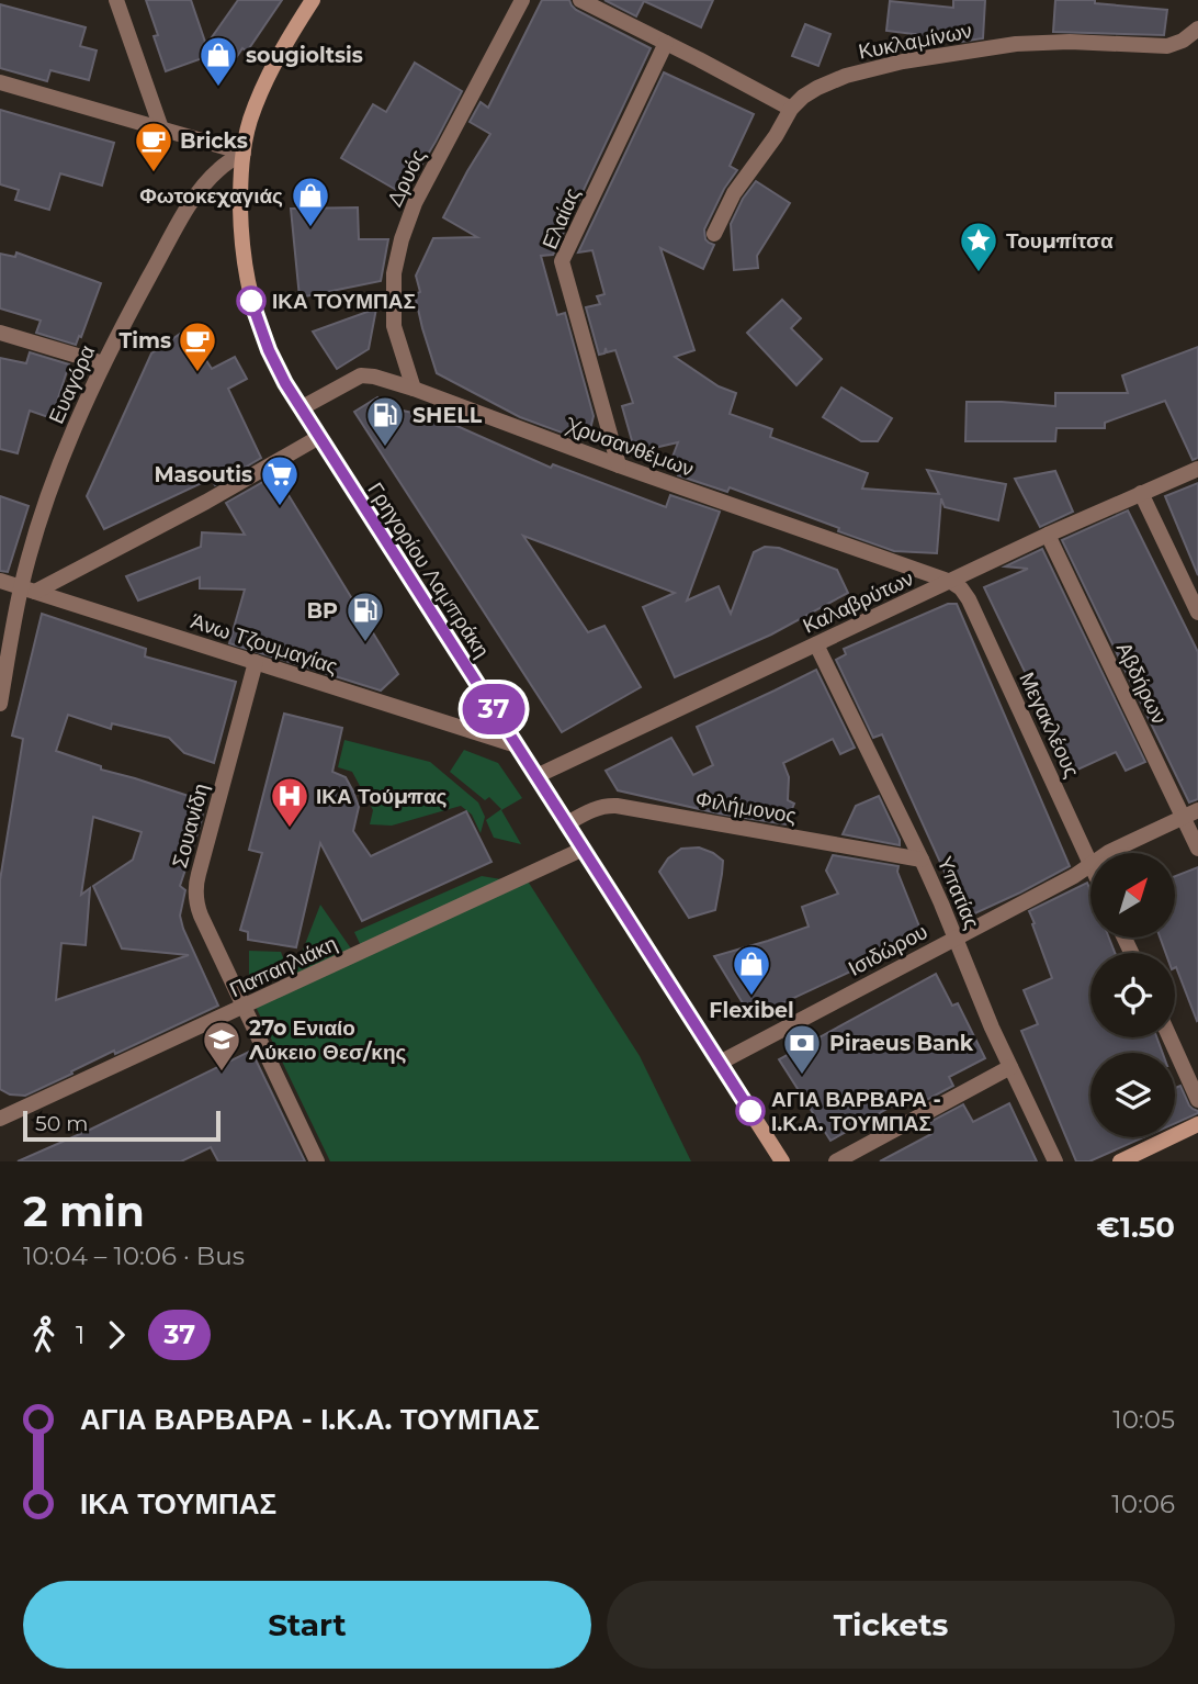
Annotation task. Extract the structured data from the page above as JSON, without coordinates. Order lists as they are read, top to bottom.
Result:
{
  "streets": {
    "main road": ["Γρηγορίου Λαμπράκη"],
    "street": [
      "Κυκλαμίνων",
      "Δρυός",
      "Ελαίας",
      "Ευαγόρα",
      "Χρυσανθέμων",
      "Καλαβρύτων",
      "Άνω Τζουμαγίας",
      "Αβδήρων",
      "Μεγακλέους",
      "Φιλήμονος",
      "Σουανίδη",
      "Υπατίας",
      "Ισιδώρου",
      "Παπαηλιάκη"
    ]
  },
  "crossings": [
    ["Δρυός", "Χρυσανθέμων"],
    ["Ελαίας", "Χρυσανθέμων"],
    ["Ευαγόρα", "Γρηγορίου Λαμπράκη"],
    ["Ευαγόρα", "Άνω Τζουμαγίας"],
    ["Χρυσανθέμων", "Γρηγορίου Λαμπράκη"],
    ["Χρυσανθέμων", "Καλαβρύτων"],
    ["Χρυσανθέμων", "Μεγακλέους"],
    ["Γρηγορίου Λαμπράκη", "Καλαβρύτων"],
    ["Γρηγορίου Λαμπράκη", "Άνω Τζουμαγίας"],
    ["Γρηγορίου Λαμπράκη", "Φιλήμονος"],
    ["Γρηγορίου Λαμπράκη", "Ισιδώρου"],
    ["Γρηγορίου Λαμπράκη", "Παπαηλιάκη"],
    ["Καλαβρύτων", "Αβδήρων"],
    ["Καλαβρύτων", "Μεγακλέους"],
    ["Καλαβρύτων", "Υπατίας"],
    ["Άνω Τζουμαγίας", "Σουανίδη"],
    ["Αβδήρων", "Ισιδώρου"],
    ["Φιλήμονος", "Υπατίας"],
    ["Σουανίδη", "Παπαηλιάκη"],
    ["Υπατίας", "Ισιδώρου"]
  ],
  "places": {
    "shop": ["sougioltsis", "Φωτοκεχαγιάς", "Flexibel"],
    "cafe": ["Bricks", "Tims"],
    "place": ["Τουμπίτσα"],
    "other": ["ΙΚΑ ΤΟΥΜΠΑΣ", "ΑΓΙΑ ΒΑΡΒΑΡΑ - Ι.Κ.Α. ΤΟΥΜΠΑΣ"],
    "fuel station": ["SHELL", "BP"],
    "supermarket": ["Masoutis"],
    "hospital": ["ΙΚΑ Τούμπας"],
    "school or university": ["27o Ενιαίο Λύκειο Θεσ/κης"],
    "bank": ["Piraeus Bank"]
  },
  "lines": ["bus line 37"],
  "scale_bar": "50 m",
  "north": "top right",
  "page": {
    "on_map": "37",
    "scale": "50 m",
    "heading": ["2 min", "10:04 – 10:06 · Bus", "€1.50"],
    "legs": ["1", "37"],
    "list": [
      {
        "name": "ΑΓΙΑ ΒΑΡΒΑΡΑ - Ι.Κ.Α. ΤΟΥΜΠΑΣ",
        "value": "10:05"
      },
      {
        "name": "ΙΚΑ ΤΟΥΜΠΑΣ",
        "value": "10:06"
      }
    ],
    "buttons": ["Start", "Tickets"]
  }
}
